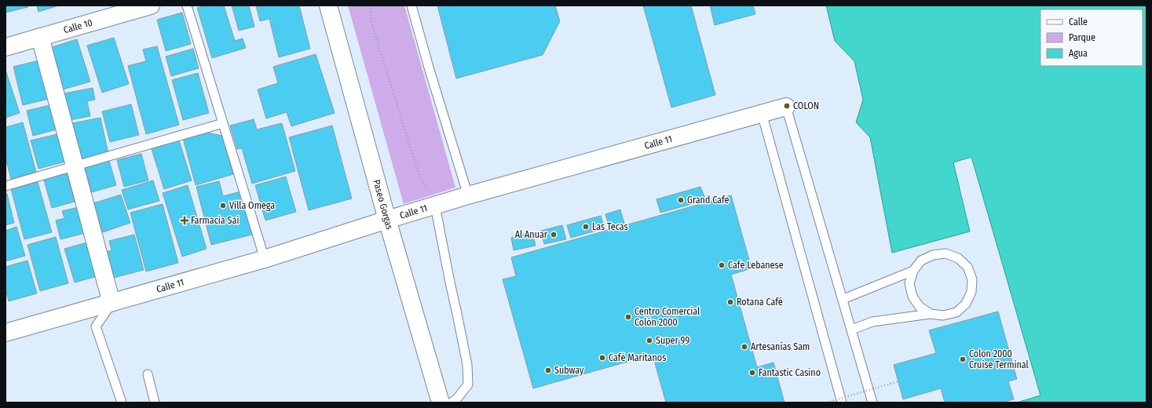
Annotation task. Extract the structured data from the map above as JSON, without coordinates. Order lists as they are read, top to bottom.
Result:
{
  "streets": {
    "street": ["Calle 10", "Calle 11", "Paseo Gorgas"]
  },
  "crossings": [
    ["Calle 11", "Paseo Gorgas"]
  ],
  "places": {
    "other": [
      "COLON",
      "Grand Cafe",
      "Villa Omega",
      "Las Tecas",
      "Al Anuar",
      "Cafe Lebanese",
      "Rotana Café",
      "Centro Comercial Colón 2000",
      "Super 99",
      "Artesanías Sam",
      "Café Maritanos",
      "Colon 2000 Cruise Terminal",
      "Subway",
      "Fantastic Casino"
    ],
    "health": ["Farmacia Sai"]
  },
  "legend": ["Calle", "Parque", "Agua"]
}
